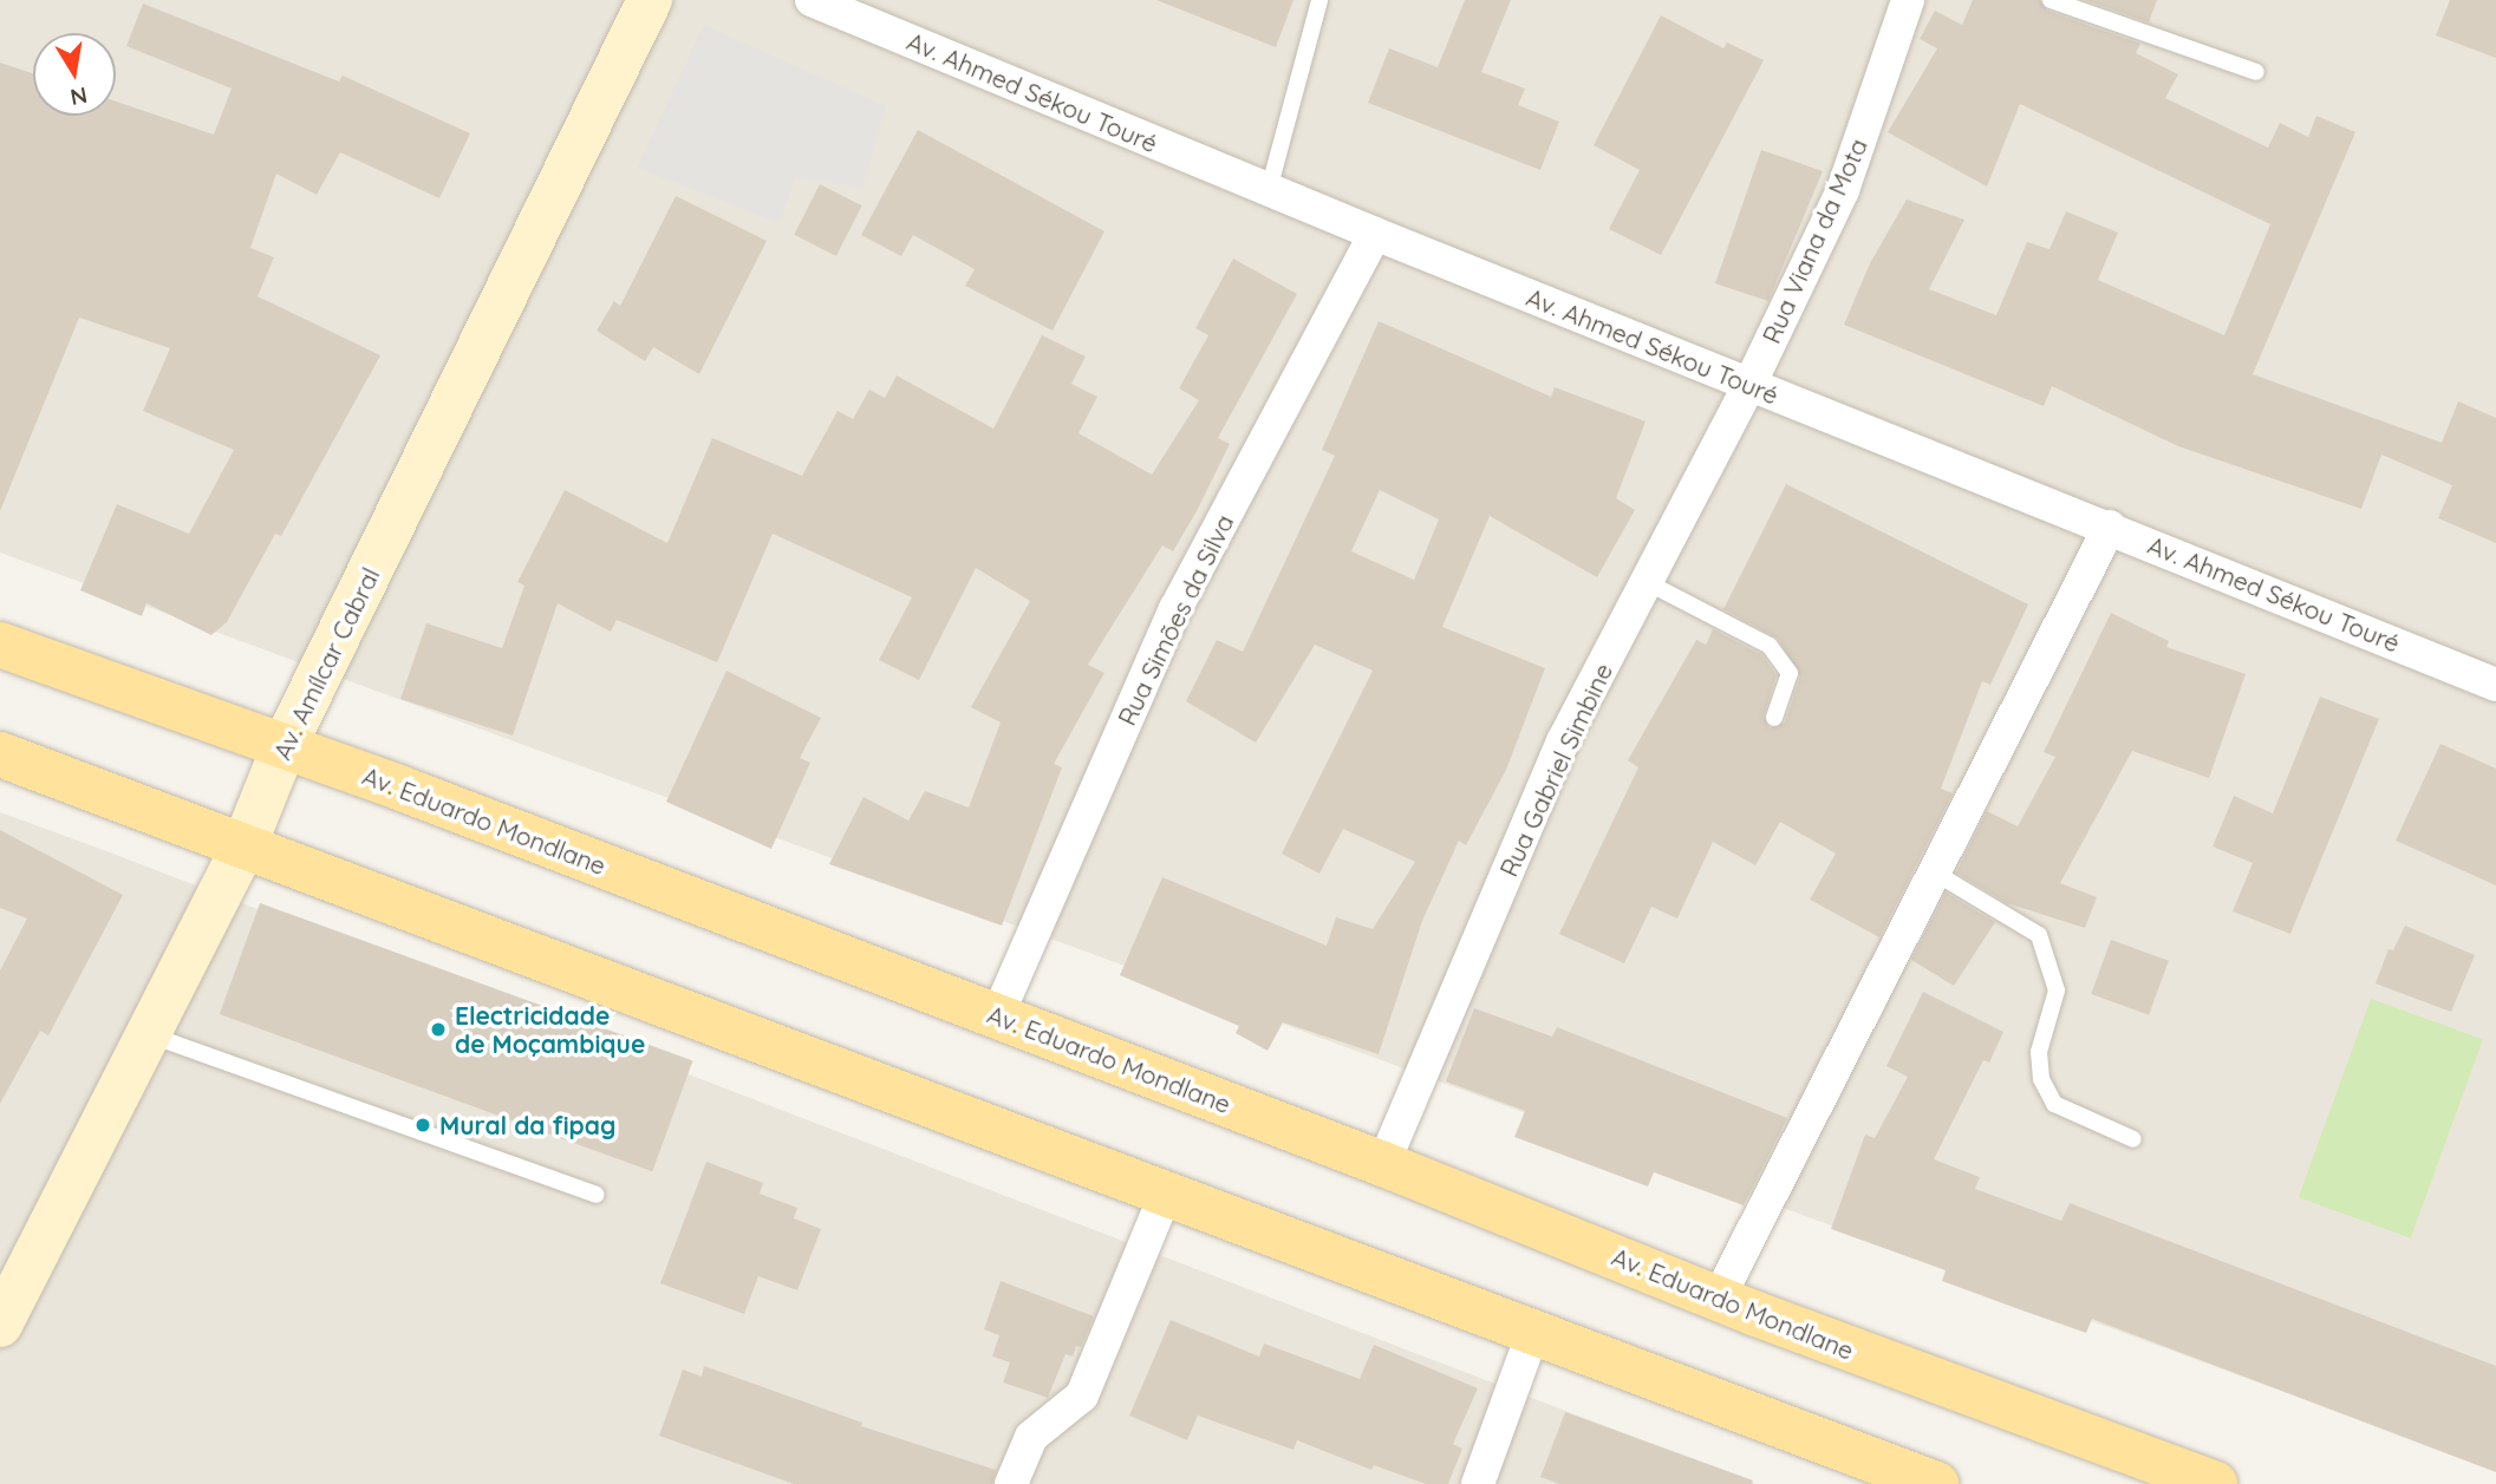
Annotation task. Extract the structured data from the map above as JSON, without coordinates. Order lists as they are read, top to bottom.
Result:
{
  "streets": {
    "main road": ["Av. Eduardo Mondlane"],
    "street": [
      "Av. Ahmed Sékou Touré",
      "Rua Viana da Mota",
      "Rua Simões da Silva",
      "Av. Amílcar Cabral",
      "Rua Gabriel Simbine"
    ]
  },
  "crossings": [
    ["Av. Ahmed Sékou Touré", "Rua Viana da Mota"],
    ["Av. Ahmed Sékou Touré", "Rua Simões da Silva"],
    ["Av. Ahmed Sékou Touré", "Rua Gabriel Simbine"],
    ["Rua Viana da Mota", "Rua Gabriel Simbine"],
    ["Rua Simões da Silva", "Av. Eduardo Mondlane"],
    ["Av. Amílcar Cabral", "Av. Eduardo Mondlane"],
    ["Rua Gabriel Simbine", "Av. Eduardo Mondlane"]
  ],
  "places": ["Electricidade de Moçambique", "Mural da fipag"],
  "north": "bottom"
}
